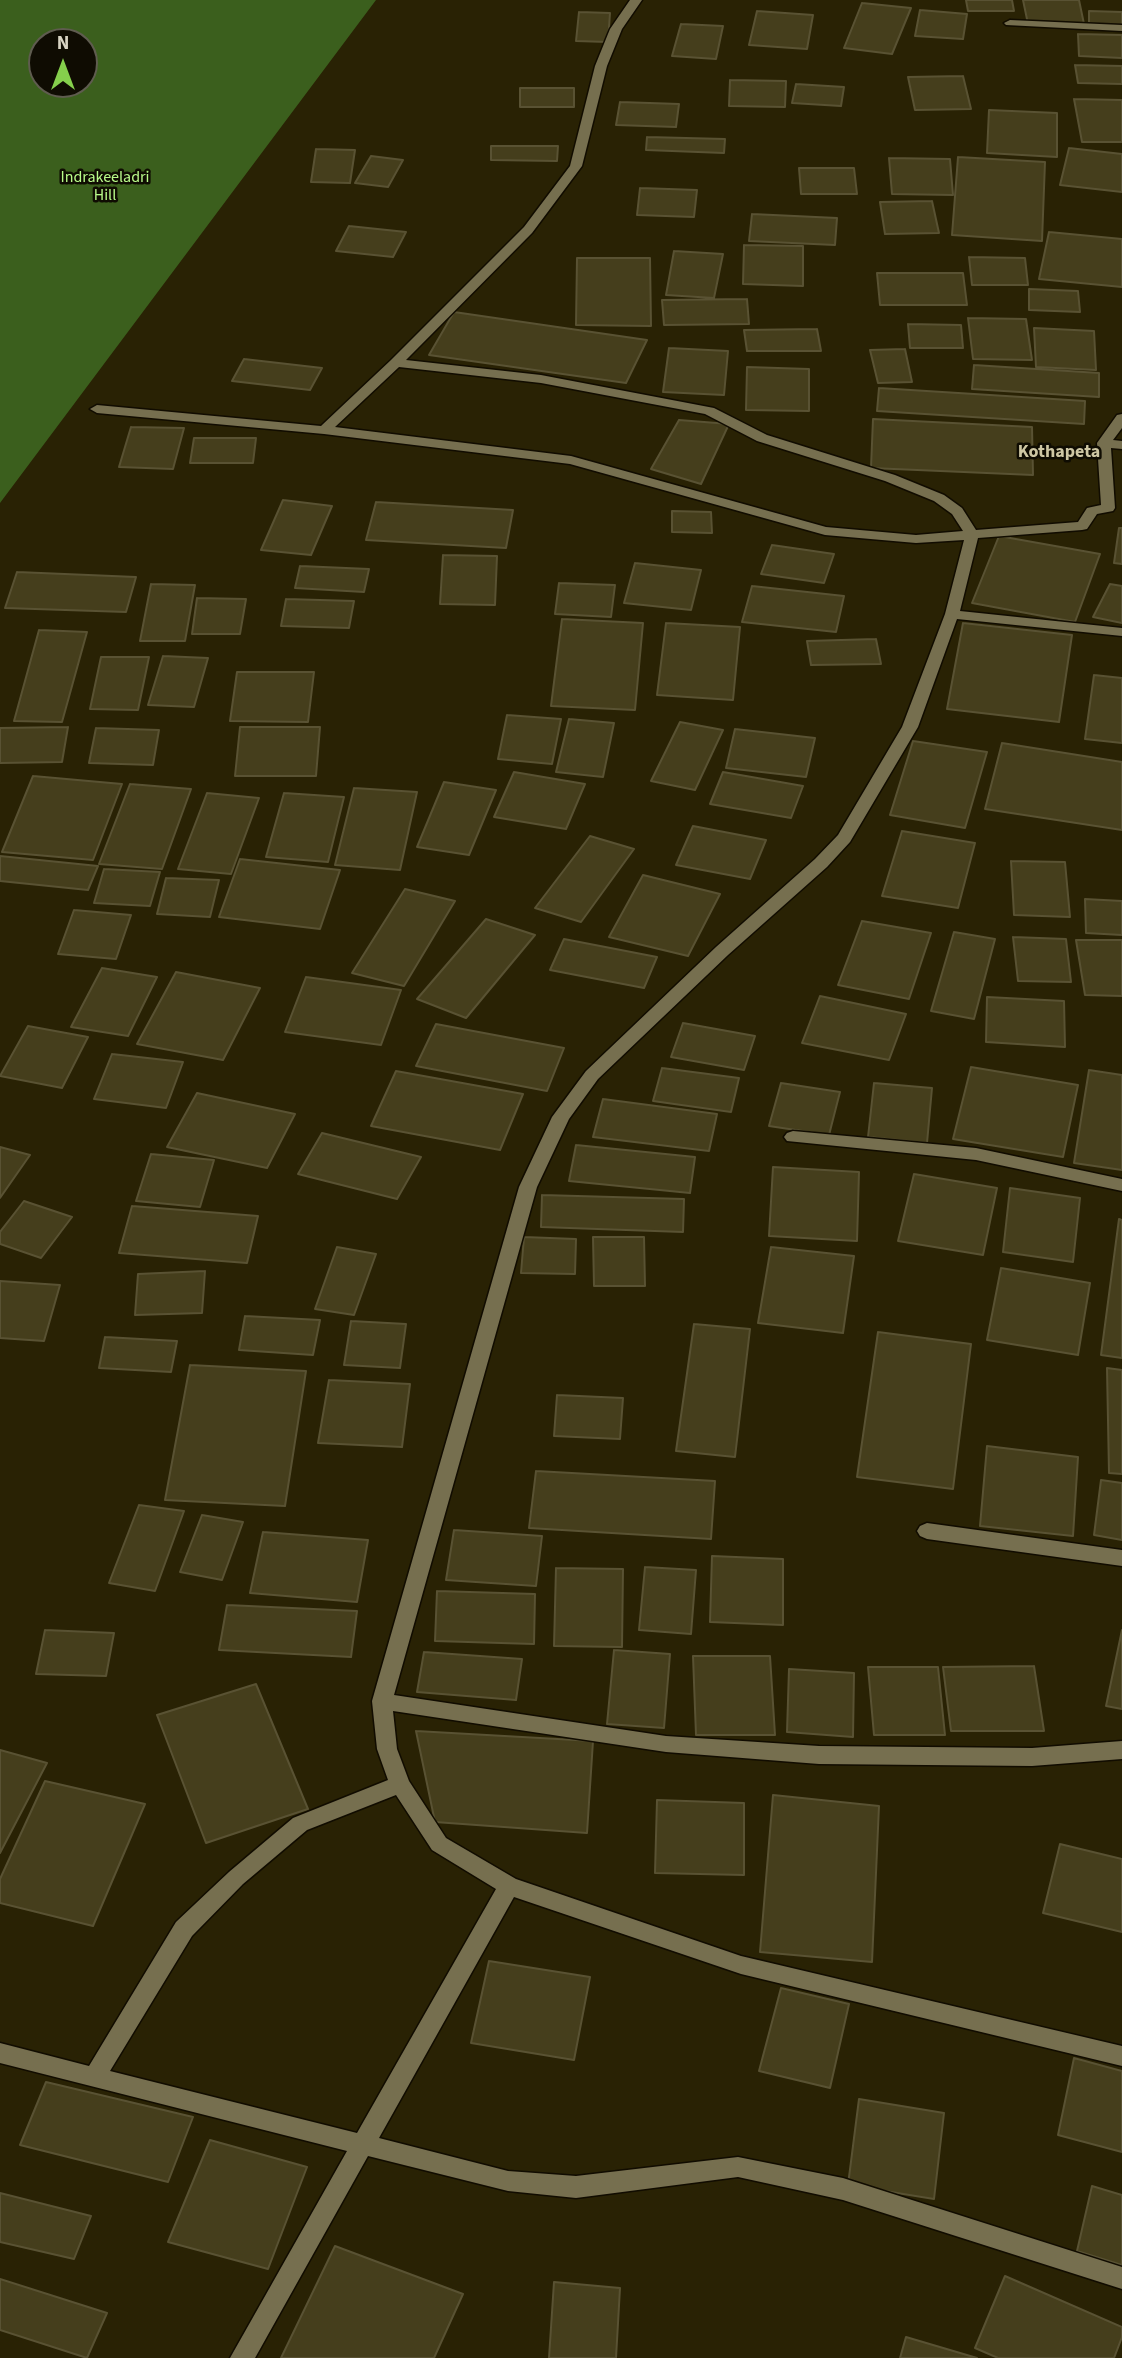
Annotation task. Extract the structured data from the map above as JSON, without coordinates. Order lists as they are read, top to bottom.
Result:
{
  "districts": ["Kothapeta"],
  "parks": ["Indrakeeladri Hill"],
  "north": "top"
}
